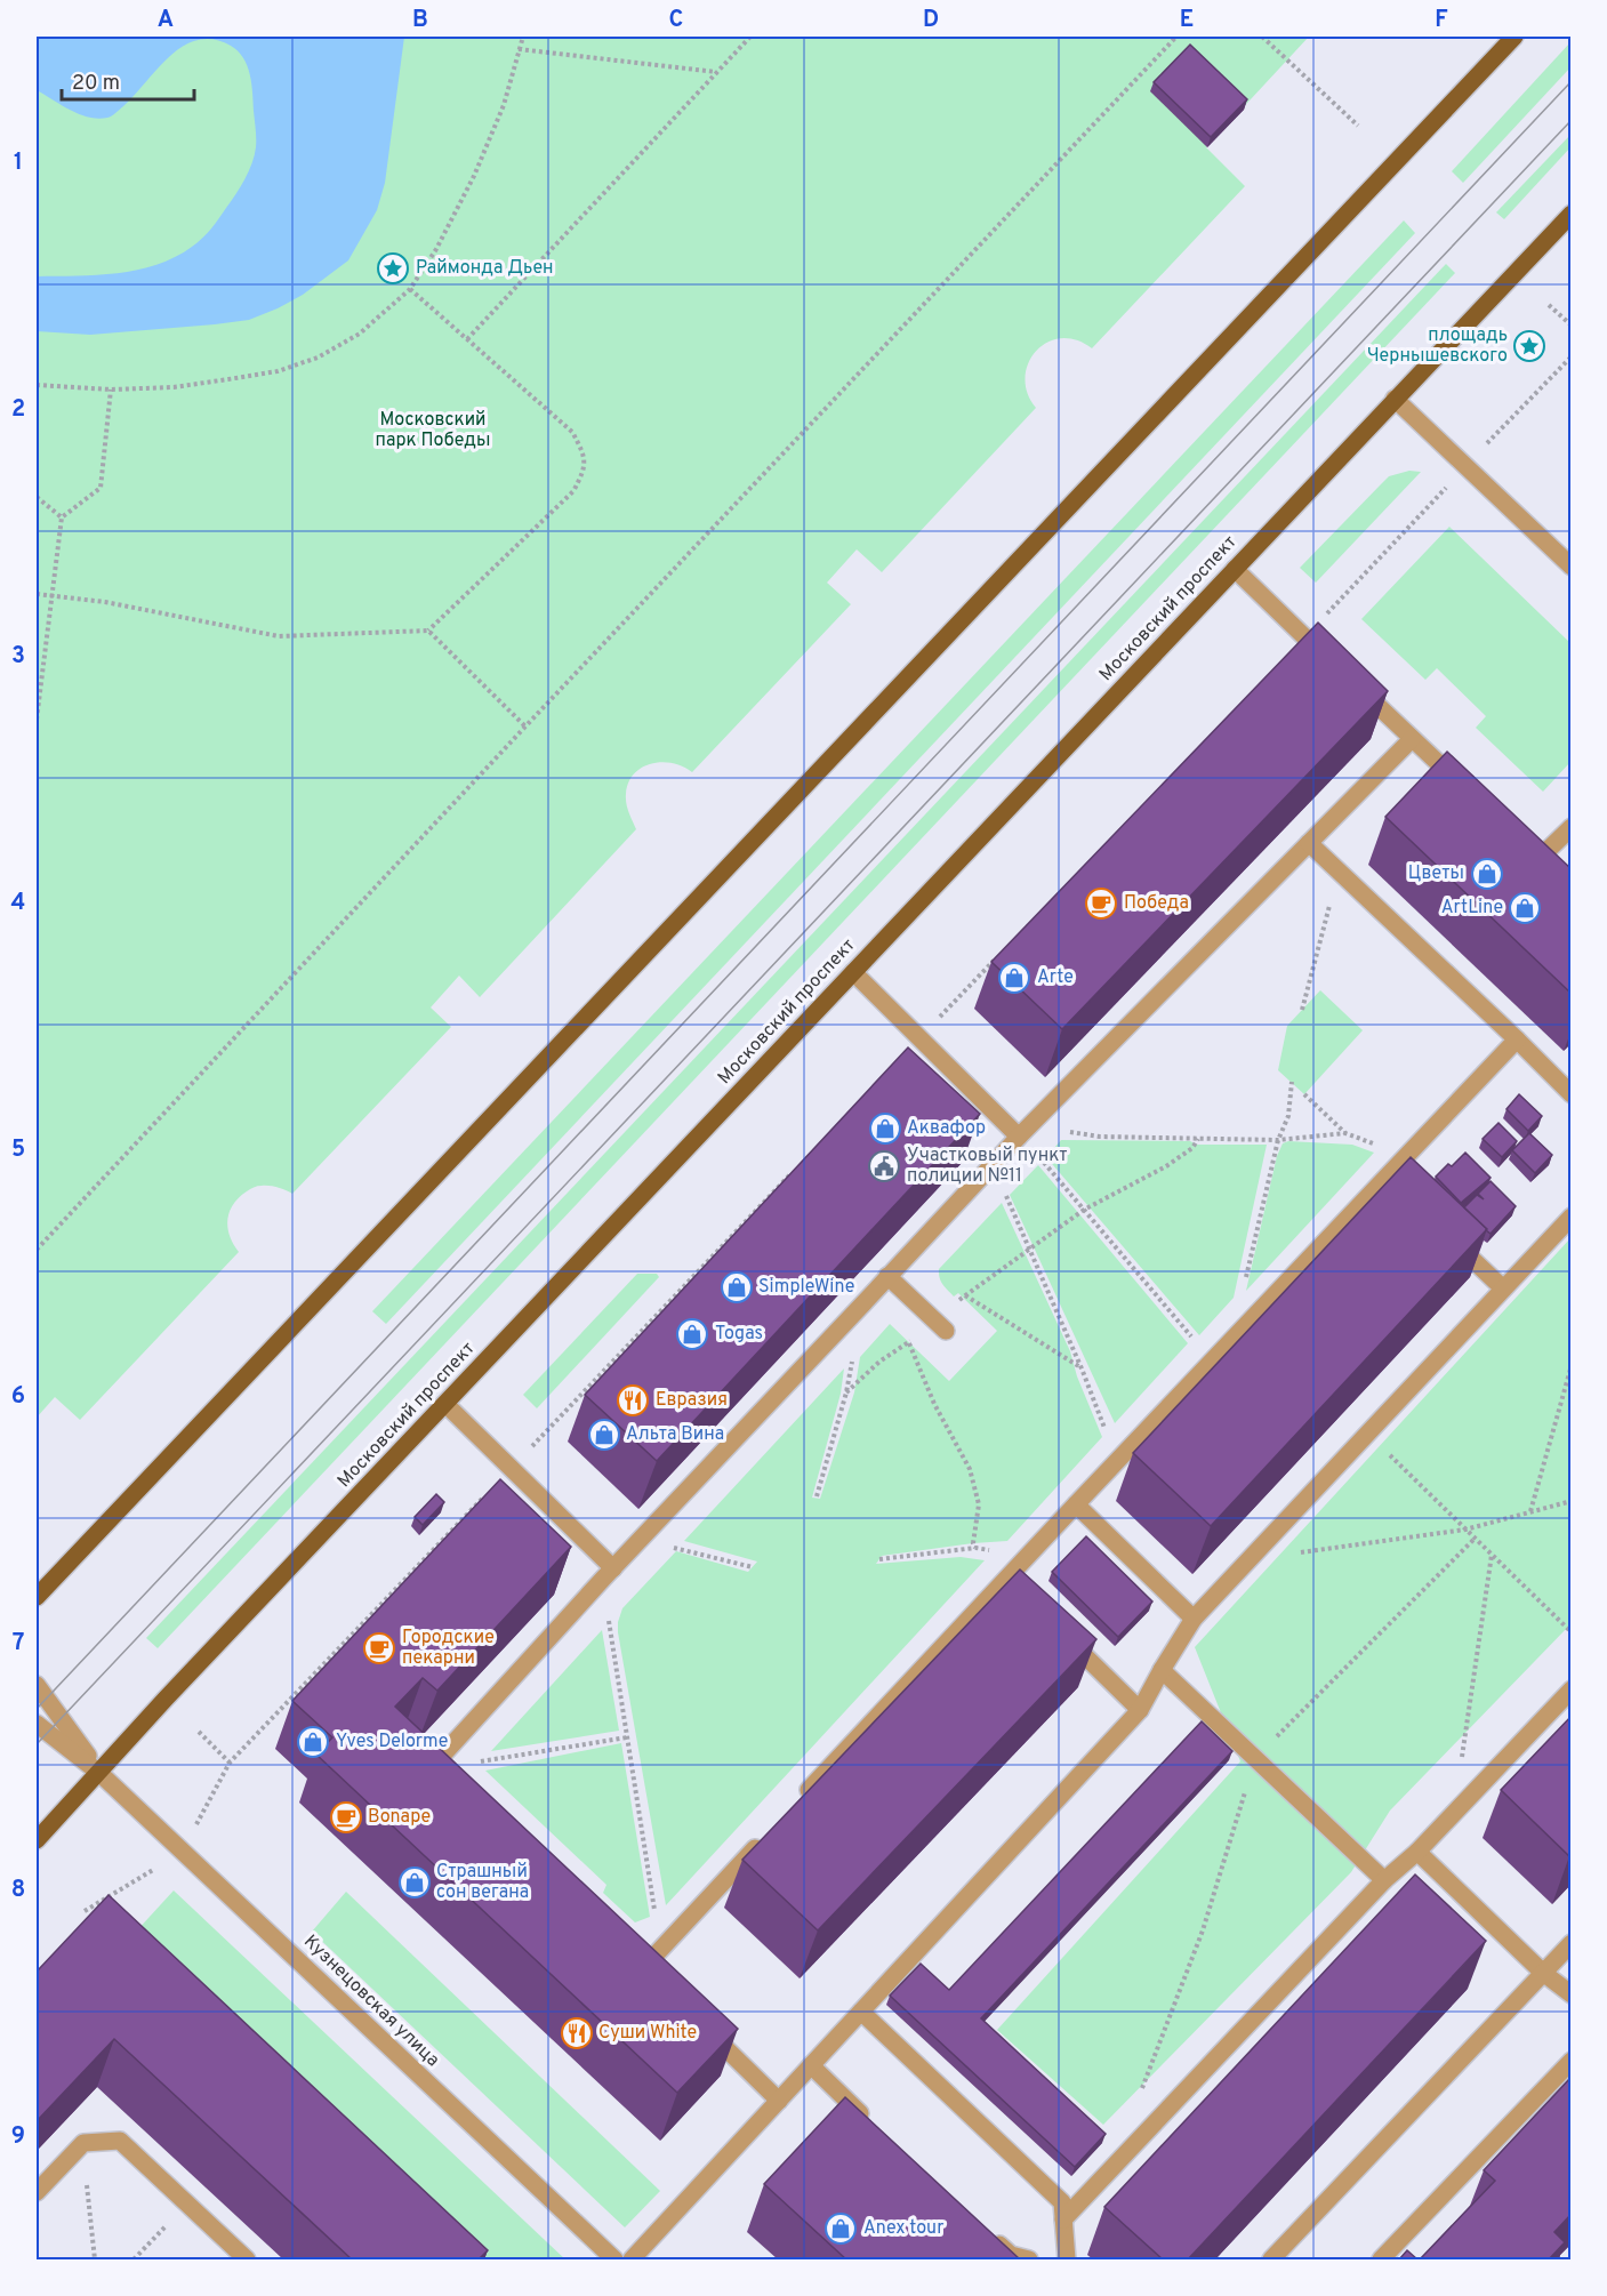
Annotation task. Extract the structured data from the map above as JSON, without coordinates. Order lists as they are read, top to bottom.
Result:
{
  "streets": {
    "main road": ["Московский проспект"],
    "street": ["Кузнецовская улица"]
  },
  "crossings": [
    ["Московский проспект", "Кузнецовская улица"]
  ],
  "parks": ["Московский парк Победы"],
  "places": {
    "place": ["Раймонда Дьен", "площадь Чернышевского"],
    "shop": [
      "Цветы",
      "ArtLine",
      "Arte",
      "Аквафор",
      "SimpleWine",
      "Togas",
      "Альта Вина",
      "Yves Delorme",
      "Страшный сон вегана",
      "Anex tour"
    ],
    "cafe": ["Победа", "Городские пекарни", "Bonape"],
    "public building": ["Участковый пункт полиции №11"],
    "restaurant": ["Евразия", "Суши White"]
  },
  "scale_bar": "20 m",
  "grid": {
    "columns": [
      "A",
      "B",
      "C",
      "D",
      "E",
      "F"
    ],
    "rows": [
      "1",
      "2",
      "3",
      "4",
      "5",
      "6",
      "7",
      "8",
      "9"
    ]
  }
}
